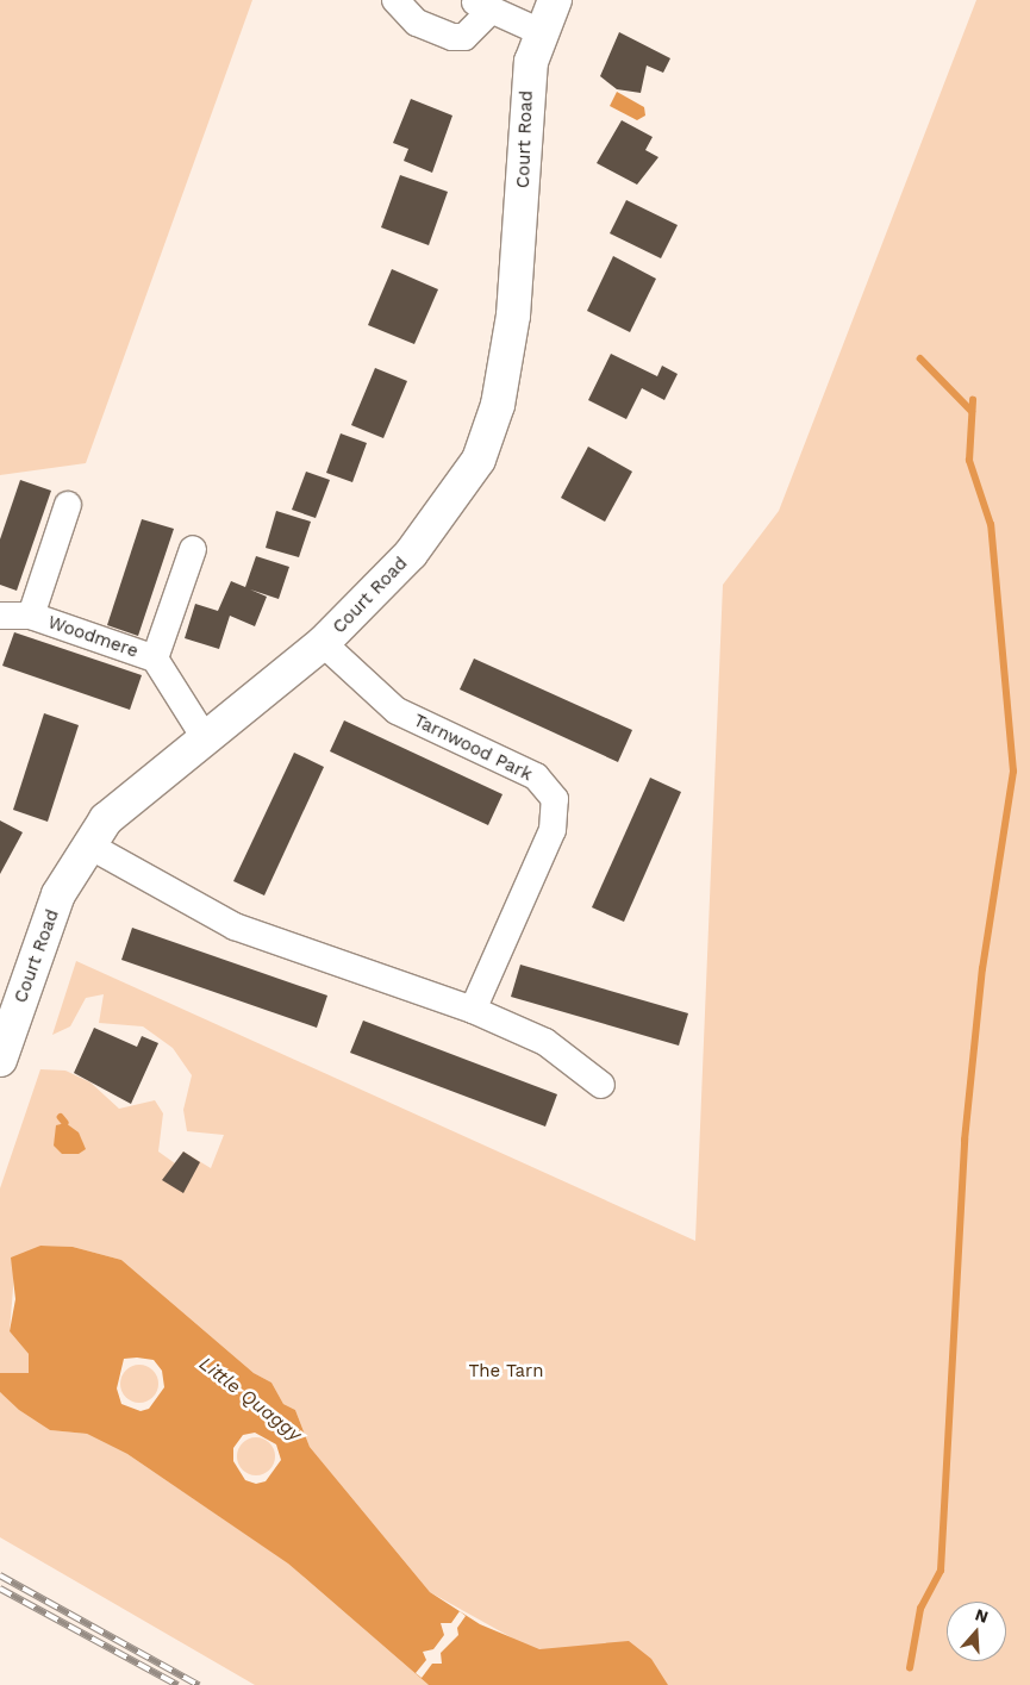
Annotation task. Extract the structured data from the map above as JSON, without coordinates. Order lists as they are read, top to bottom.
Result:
{
  "streets": {
    "main road": ["Court Road"],
    "street": ["Woodmere", "Tarnwood Park"]
  },
  "crossings": [
    ["Court Road", "Woodmere"],
    ["Court Road", "Tarnwood Park"]
  ],
  "water": ["Little Quaggy"],
  "parks": ["The Tarn"],
  "north": "top"
}
